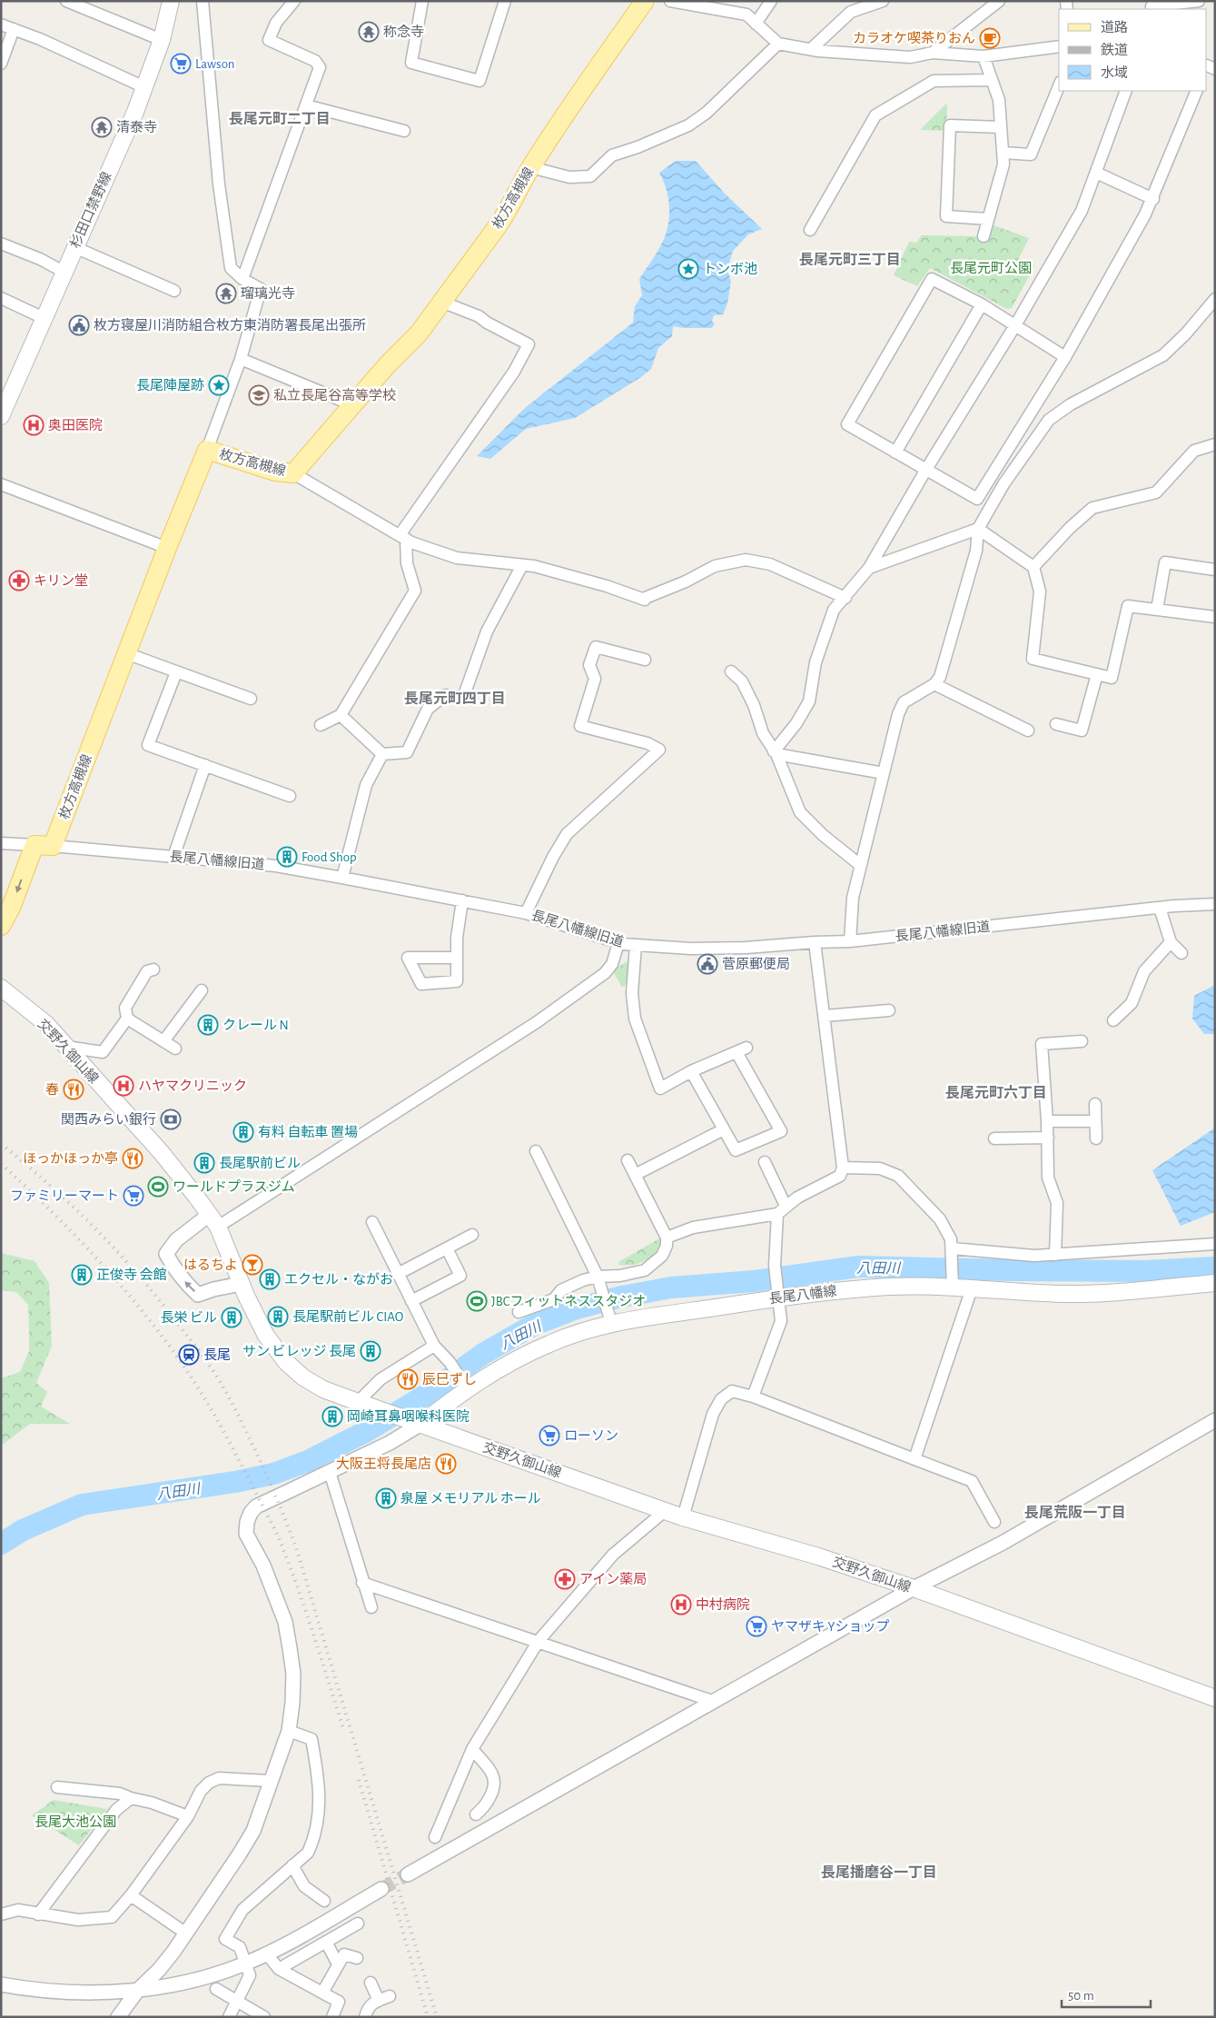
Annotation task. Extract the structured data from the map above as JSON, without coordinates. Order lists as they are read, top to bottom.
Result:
{
  "streets": {
    "main road": [
      "枚方高槻線",
      "杉田口禁野線",
      "交野久御山線",
      "長尾八幡線"
    ],
    "street": ["長尾八幡線旧道"]
  },
  "crossings": [
    ["枚方高槻線", "長尾八幡線旧道"],
    ["交野久御山線", "長尾八幡線"]
  ],
  "districts": [
    "長尾元町二丁目",
    "長尾元町三丁目",
    "長尾元町四丁目",
    "長尾元町六丁目",
    "長尾荒阪一丁目",
    "長尾播磨谷一丁目"
  ],
  "water": ["八田川"],
  "parks": ["長尾元町公園", "長尾大池公園"],
  "places": {
    "temple": ["称念寺", "清泰寺", "瑠璃光寺"],
    "cafe": ["カラオケ喫茶りおん"],
    "supermarket": [
      "Lawson",
      "ファミリーマート",
      "ローソン",
      "ヤマザキ Yショップ"
    ],
    "place": ["トンボ池", "長尾陣屋跡"],
    "public building": ["枚方寝屋川消防組合枚方東消防署長尾出張所", "菅原郵便局"],
    "school or university": ["私立長尾谷高等学校"],
    "hospital": ["奥田医院", "ハヤマクリニック", "中村病院"],
    "pharmacy": ["キリン堂", "アイン薬局"],
    "building": [
      "Food Shop",
      "クレール N",
      "有料 自転車 置場",
      "長尾駅前ビル",
      "正俊寺 会館",
      "エクセル・ながお",
      "長尾駅前ビル CIAO",
      "長栄 ビル",
      "サン ビレッジ 長尾",
      "岡崎耳鼻咽喉科医院",
      "泉屋 メモリアル ホール"
    ],
    "restaurant": [
      "春",
      "ほっかほっか亭",
      "辰巳ずし",
      "大阪王将長尾店"
    ],
    "bank": ["関西みらい銀行"],
    "sports": ["ワールドプラスジム", "JBCフィットネススタジオ"],
    "bar": ["はるちよ"],
    "station": ["長尾"]
  },
  "legend": ["道路", "鉄道", "水域"],
  "scale_bar": "50 m"
}
